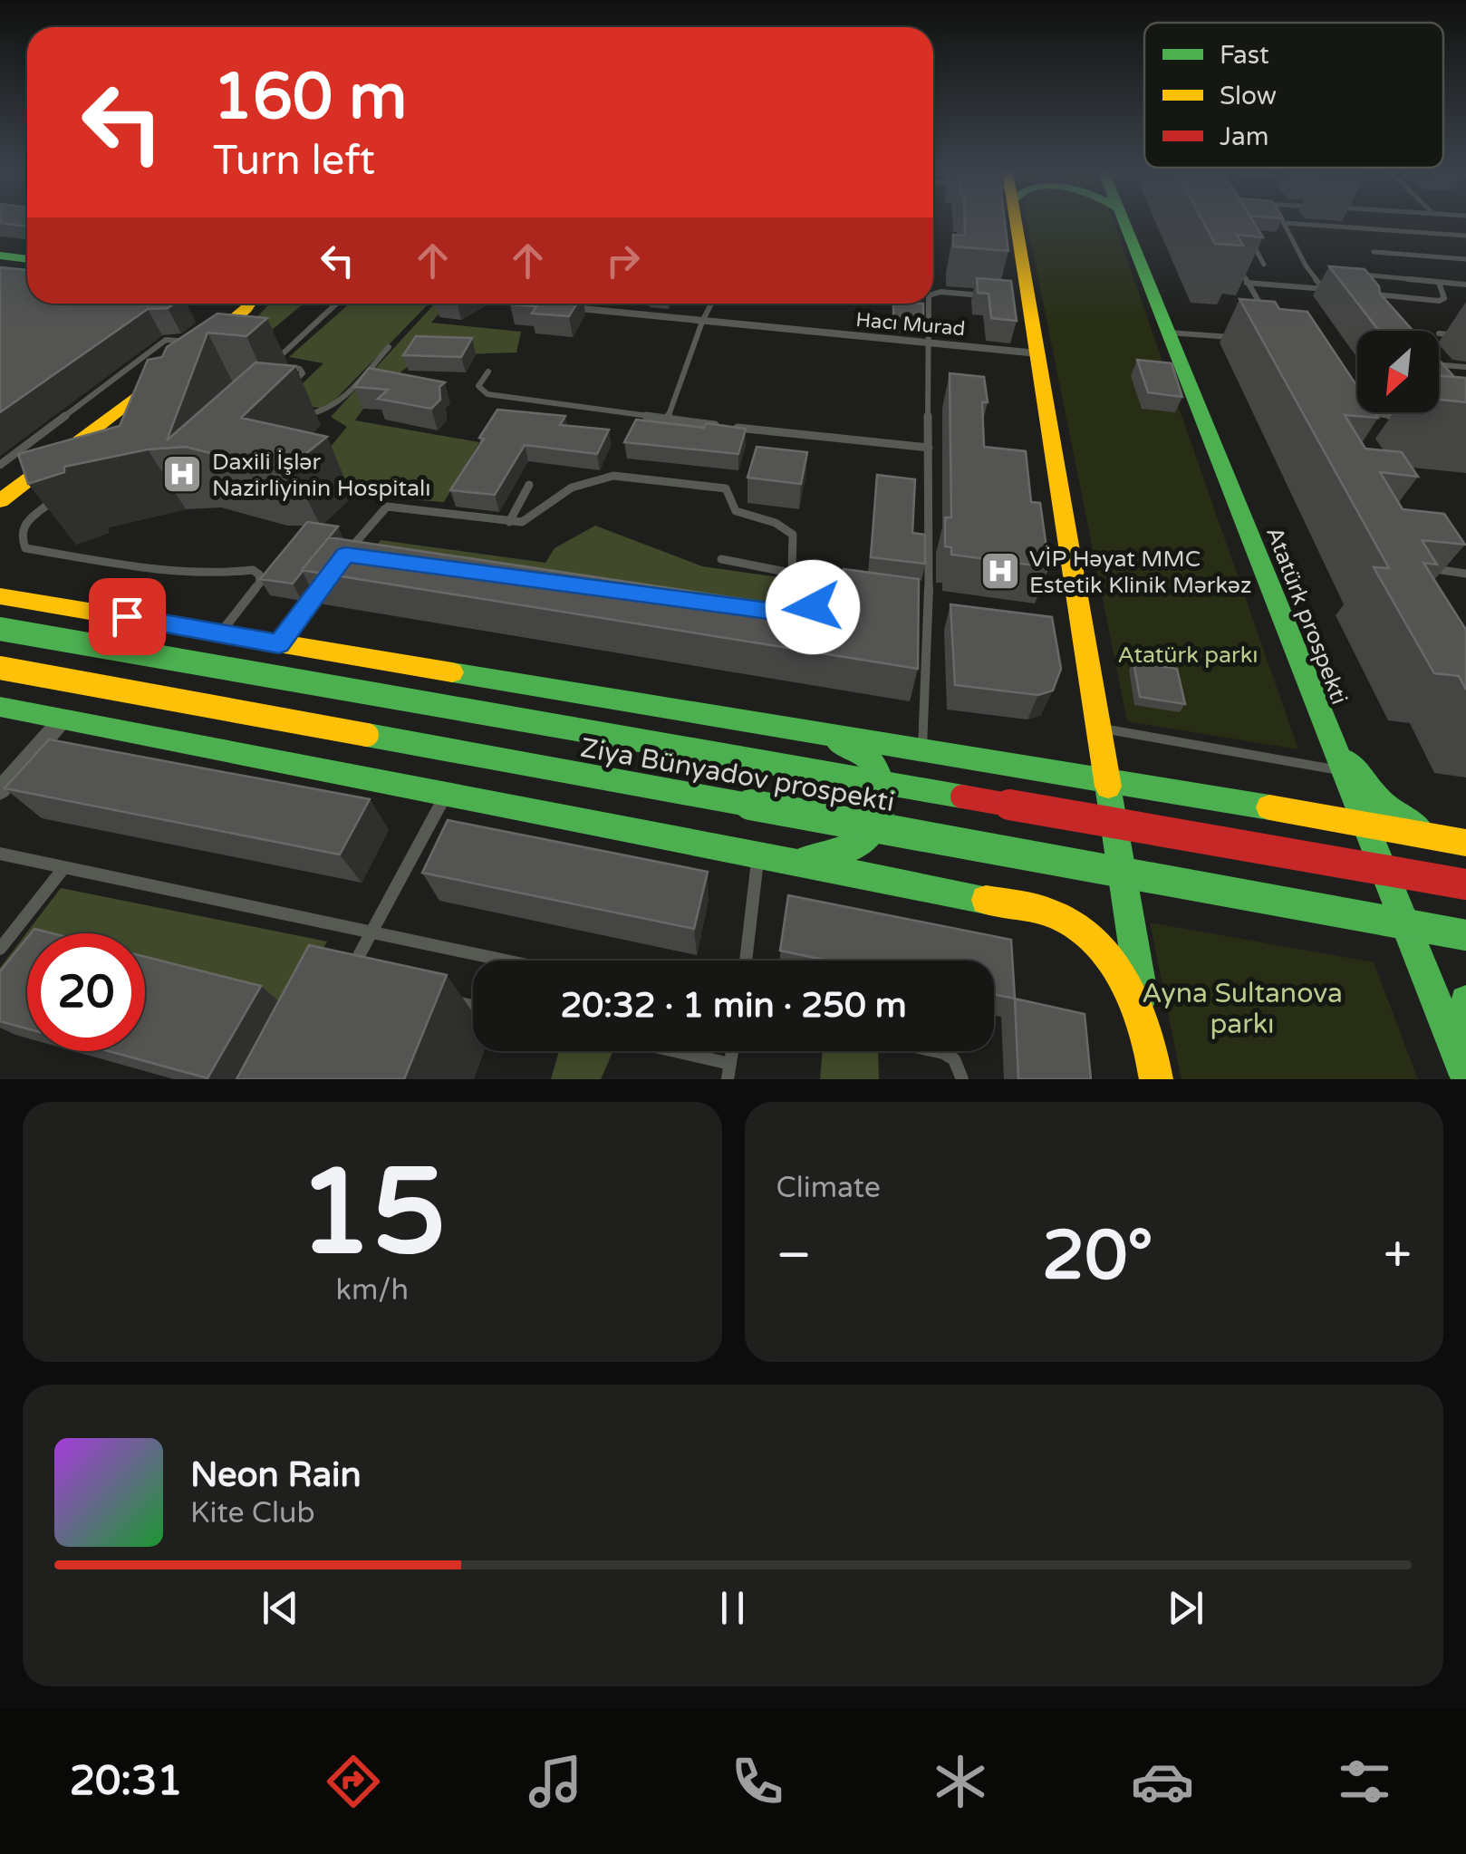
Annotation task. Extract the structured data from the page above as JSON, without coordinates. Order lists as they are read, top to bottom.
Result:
{
  "streets": {
    "main road": ["Atatürk prospekti", "Ziya Bünyadov prospekti"],
    "street": ["Hacı Murad"]
  },
  "parks": ["Atatürk parkı", "Ayna Sultanova parkı"],
  "places": {
    "hospital": ["Daxili İşlər Nazirliyinin Hospitalı", "VİP Həyat MMC Estetik Klinik Mərkəz"]
  },
  "legend": ["Fast", "Slow", "Jam"],
  "north": "bottom left",
  "page": {
    "turn": ["160 m", "Turn left"],
    "limit": "20",
    "trip": "20:32 · 1 min · 250 m",
    "tile": [
      ["15", "km/h"],
      "Climate"
    ],
    "heat": ["−", "20°", "+"],
    "song": ["Neon Rain", "Kite Club"],
    "tabs": "20:31"
  }
}
